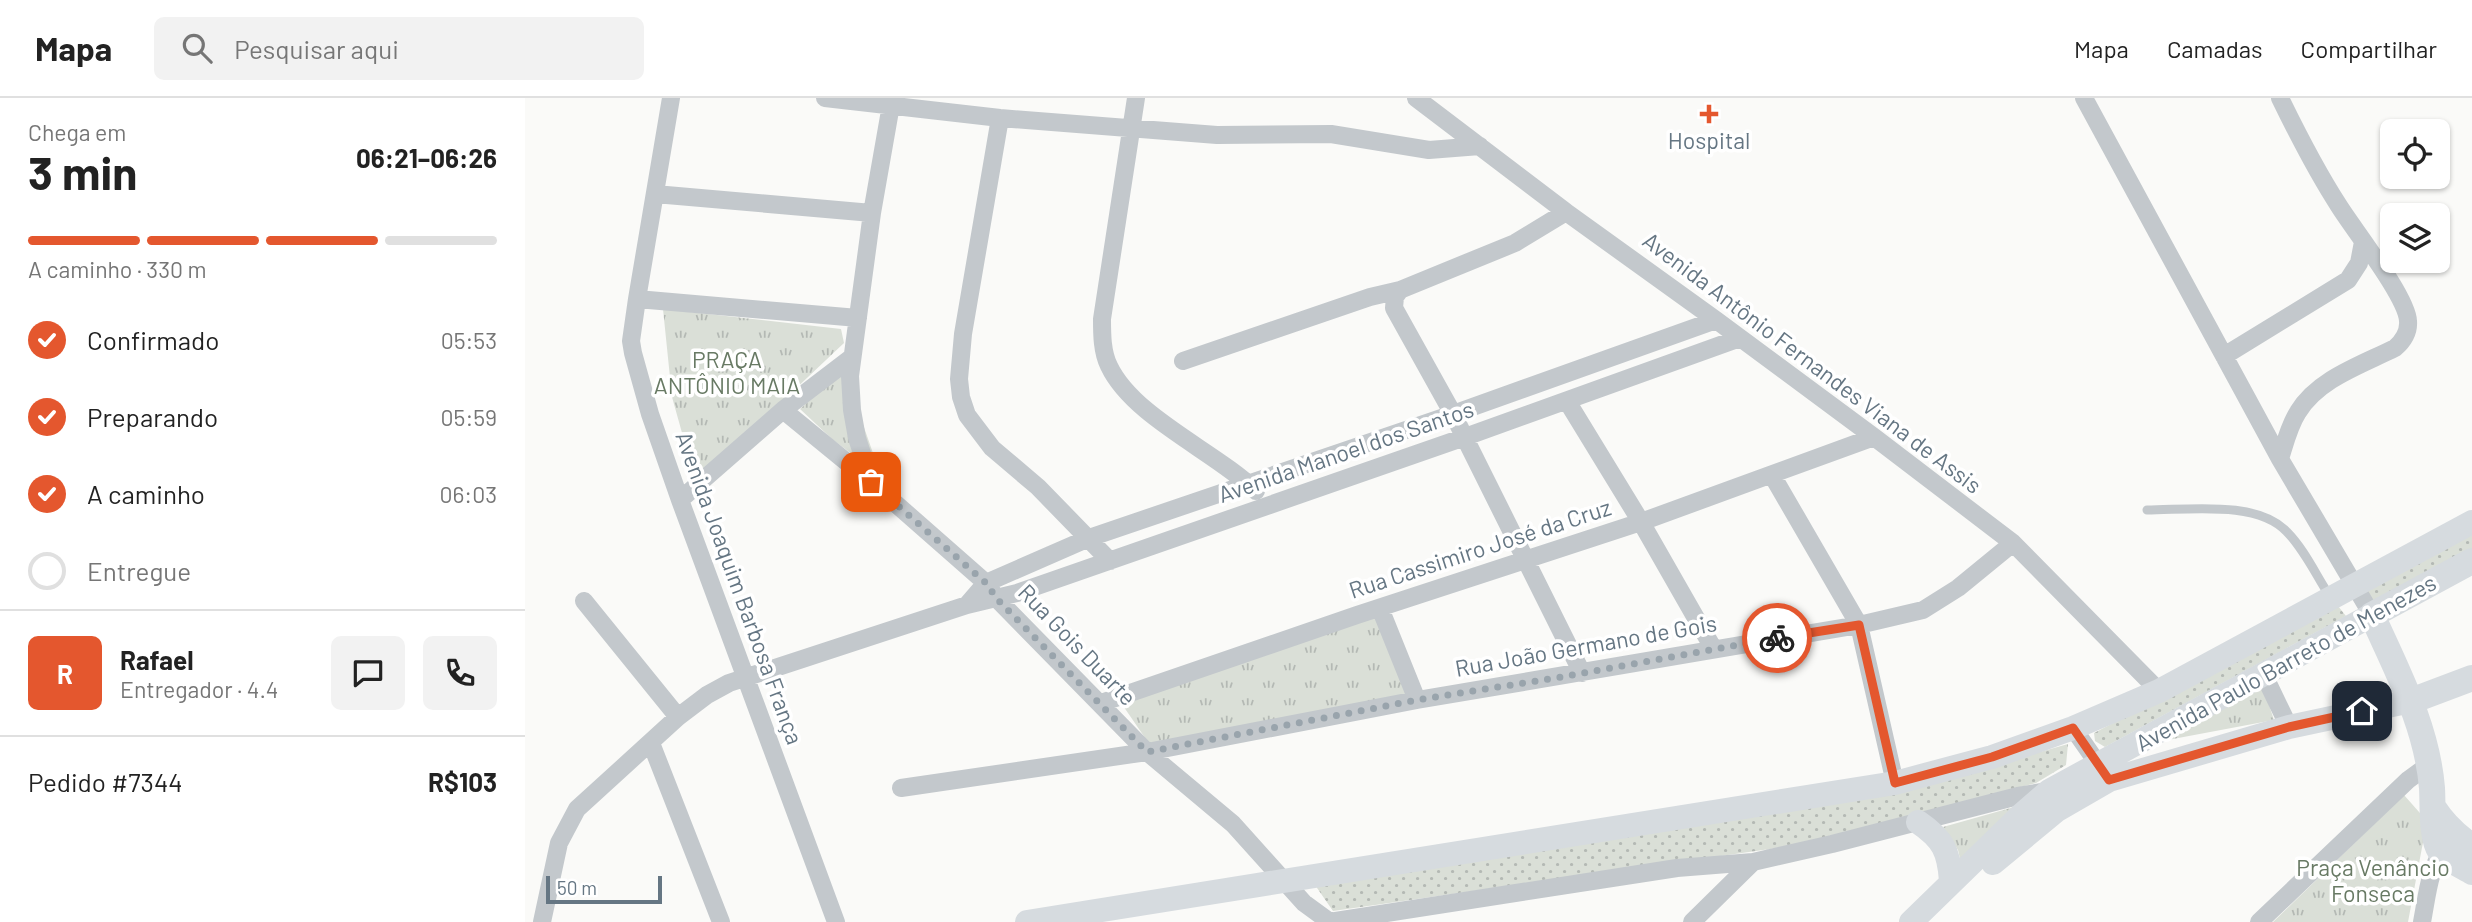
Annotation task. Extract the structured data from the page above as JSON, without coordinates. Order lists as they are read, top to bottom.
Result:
{
  "streets": {
    "main road": ["Avenida Paulo Barreto de Menezes"],
    "street": [
      "Avenida Antônio Fernandes Viana de Assis",
      "Avenida Manoel dos Santos",
      "Rua Cassimiro José da Cruz",
      "Avenida Joaquim Barbosa França",
      "Rua Gois Duarte",
      "Rua João Germano de Gois"
    ]
  },
  "crossings": [
    ["Avenida Antônio Fernandes Viana de Assis", "Avenida Manoel dos Santos"],
    ["Avenida Antônio Fernandes Viana de Assis", "Rua Cassimiro José da Cruz"],
    ["Avenida Antônio Fernandes Viana de Assis", "Rua João Germano de Gois"],
    ["Avenida Manoel dos Santos", "Avenida Joaquim Barbosa França"],
    ["Avenida Manoel dos Santos", "Rua Gois Duarte"],
    ["Rua Cassimiro José da Cruz", "Rua Gois Duarte"],
    ["Rua Gois Duarte", "Rua João Germano de Gois"]
  ],
  "parks": ["PRAÇA ANTÔNIO MAIA", "Praça Venâncio Fonseca"],
  "places": {
    "health": ["Hospital"]
  },
  "scale_bar": "50 m",
  "page": {
    "header": "Mapa",
    "search": "Pesquisar aqui",
    "nav": ["Mapa", "Camadas", "Compartilhar"],
    "heading": ["3 min", "Chega em", "06:21–06:26"],
    "panel": [
      "Rafael",
      "Entregador · 4.4",
      "Pedido #7344",
      "R$103"
    ],
    "bar": "A caminho · 330 m",
    "list": [
      ["Confirmado", "05:53"],
      ["Preparando", "05:59"],
      ["A caminho", "06:03"],
      "Entregue"
    ],
    "round": "R",
    "scale": "50 m"
  }
}
